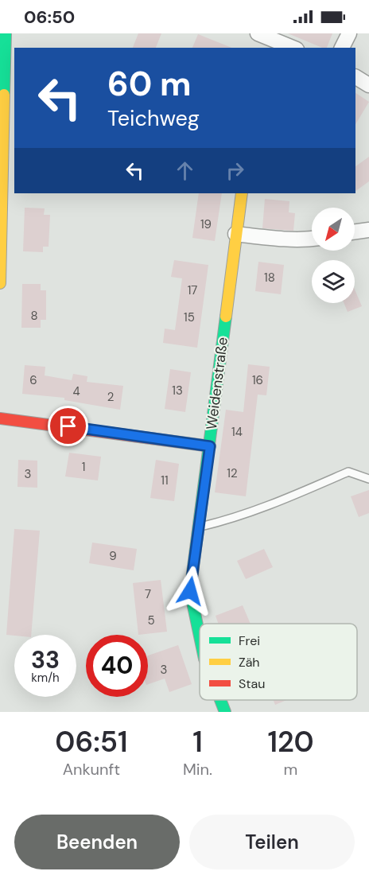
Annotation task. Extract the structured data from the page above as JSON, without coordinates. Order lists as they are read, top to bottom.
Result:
{
  "streets": {
    "street": ["Weidenstraße"]
  },
  "house_numbers": [
    "19",
    "18",
    "17",
    "8",
    "15",
    "6",
    "16",
    "13",
    "4",
    "2",
    "14",
    "1",
    "12",
    "3",
    "11",
    "9",
    "7",
    "5",
    "3"
  ],
  "legend": ["Frei", "Zäh", "Stau"],
  "north": "bottom left",
  "page": {
    "status": "06:50",
    "turn": ["60 m", "Teichweg"],
    "speed": "33 km/h",
    "limit": "40",
    "eta": [
      "06:51",
      "Ankunft",
      "1",
      "Min.",
      "120",
      "m"
    ],
    "buttons": ["Beenden", "Teilen"]
  }
}
